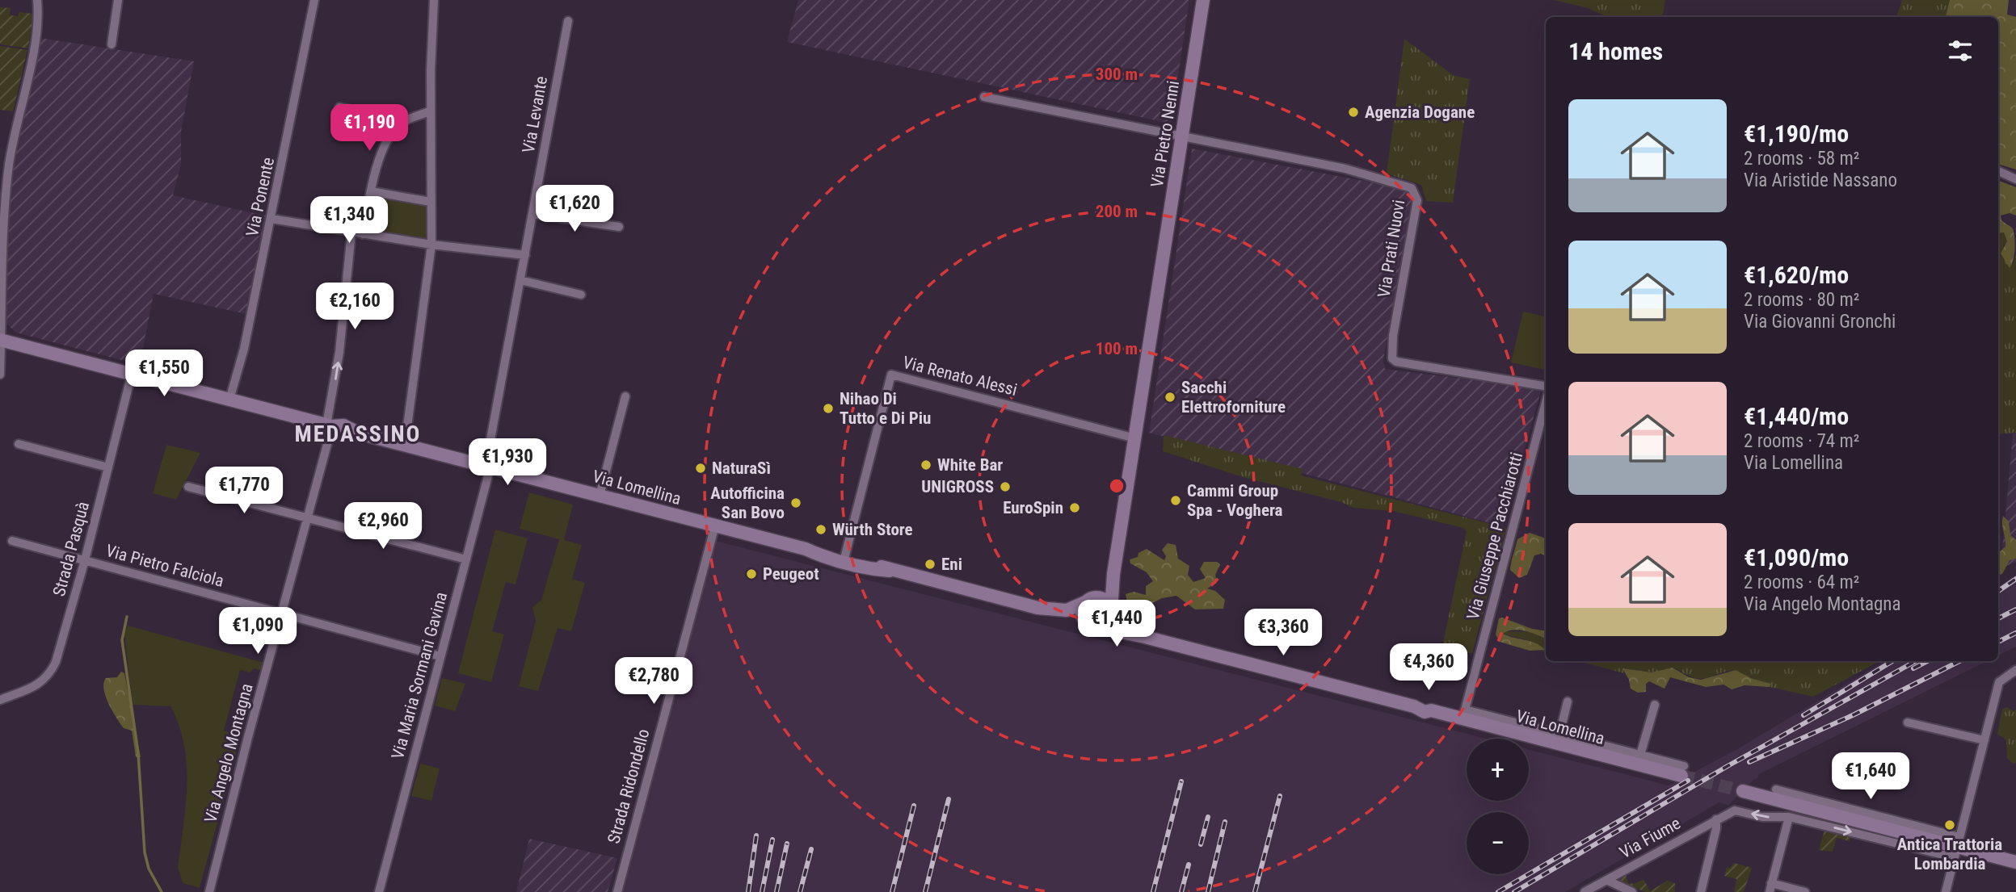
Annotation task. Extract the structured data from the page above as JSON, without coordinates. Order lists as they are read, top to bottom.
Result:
{
  "streets": {
    "main road": ["Via Pietro Nenni", "Via Lomellina"],
    "street": [
      "Via Levante",
      "Via Ponente",
      "Via Prati Nuovi",
      "Via Renato Alessi",
      "Via Giuseppe Pacchiarotti",
      "Strada Pasquà",
      "Via Pietro Falciola",
      "Via Maria Sormani Gavina",
      "Via Angelo Montagna",
      "Strada Ridondello",
      "Via Fiume"
    ]
  },
  "crossings": [
    ["Via Levante", "Via Maria Sormani Gavina"],
    ["Via Pietro Nenni", "Via Prati Nuovi"],
    ["Via Pietro Nenni", "Via Renato Alessi"],
    ["Via Pietro Nenni", "Via Lomellina"],
    ["Via Ponente", "Via Lomellina"],
    ["Via Renato Alessi", "Via Lomellina"],
    ["Via Lomellina", "Via Giuseppe Pacchiarotti"],
    ["Via Lomellina", "Strada Pasquà"],
    ["Via Lomellina", "Via Maria Sormani Gavina"],
    ["Via Lomellina", "Via Angelo Montagna"],
    ["Via Lomellina", "Strada Ridondello"],
    ["Strada Pasquà", "Via Pietro Falciola"],
    ["Via Pietro Falciola", "Via Maria Sormani Gavina"],
    ["Via Pietro Falciola", "Via Angelo Montagna"]
  ],
  "districts": ["MEDASSINO"],
  "places": [
    "Agenzia Dogane",
    "Sacchi Elettroforniture",
    "Nihao Di Tutto e Di Piu",
    "White Bar",
    "NaturaSì",
    "UNIGROSS",
    "Cammi Group Spa - Voghera",
    "Autofficina San Bovo",
    "EuroSpin",
    "Würth Store",
    "Eni",
    "Peugeot",
    "Antica Trattoria Lombardia"
  ],
  "page": {
    "heading": "14 homes",
    "list": [
      {
        "name": "€1,190/mo",
        "note": "2 rooms · 58 m² · Via Aristide Nassano"
      },
      {
        "name": "€1,620/mo",
        "note": "2 rooms · 80 m² · Via Giovanni Gronchi"
      },
      {
        "name": "€1,440/mo",
        "note": "2 rooms · 74 m² · Via Lomellina"
      },
      {
        "name": "€1,090/mo",
        "note": "2 rooms · 64 m² · Via Angelo Montagna"
      }
    ],
    "price": [
      "€1,190",
      "€1,620",
      "€1,340",
      "€2,160",
      "€1,550",
      "€1,930",
      "€1,770",
      "€2,960",
      "€1,440",
      "€1,090",
      "€3,360",
      "€4,360",
      "€2,780",
      "€1,640"
    ],
    "map_buttons": ["+", "−"]
  },
  "rings": ["300 m", "200 m", "100 m"]
}
